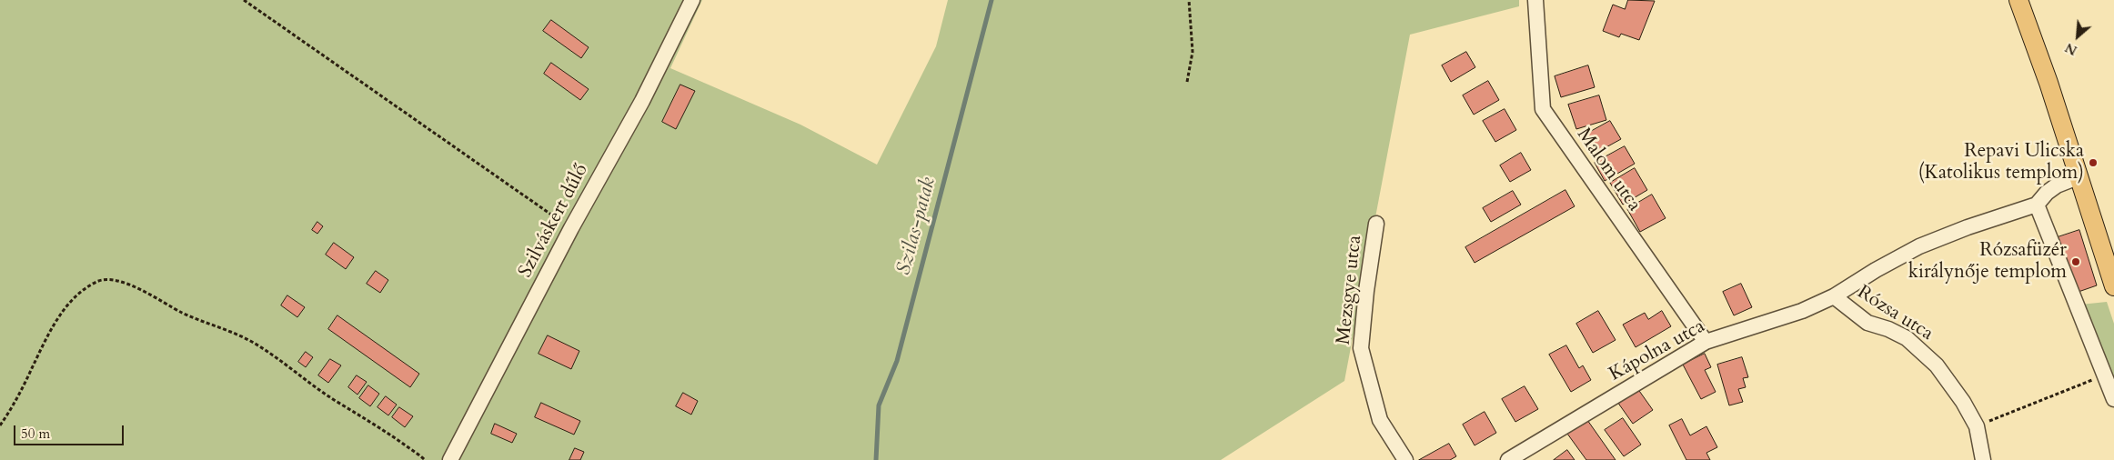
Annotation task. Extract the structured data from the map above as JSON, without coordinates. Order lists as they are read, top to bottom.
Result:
{
  "streets": {
    "street": [
      "Malom utca",
      "Szilváskert dűlő",
      "Mezsgye utca",
      "Rózsa utca",
      "Kápolna utca"
    ]
  },
  "crossings": [
    ["Malom utca", "Kápolna utca"],
    ["Rózsa utca", "Kápolna utca"]
  ],
  "water": ["Szilas-patak"],
  "places": ["Repavi Ulicska (Katolikus templom)", "Rózsafüzér királynője templom"],
  "scale_bar": "50 m",
  "north": "bottom left"
}
